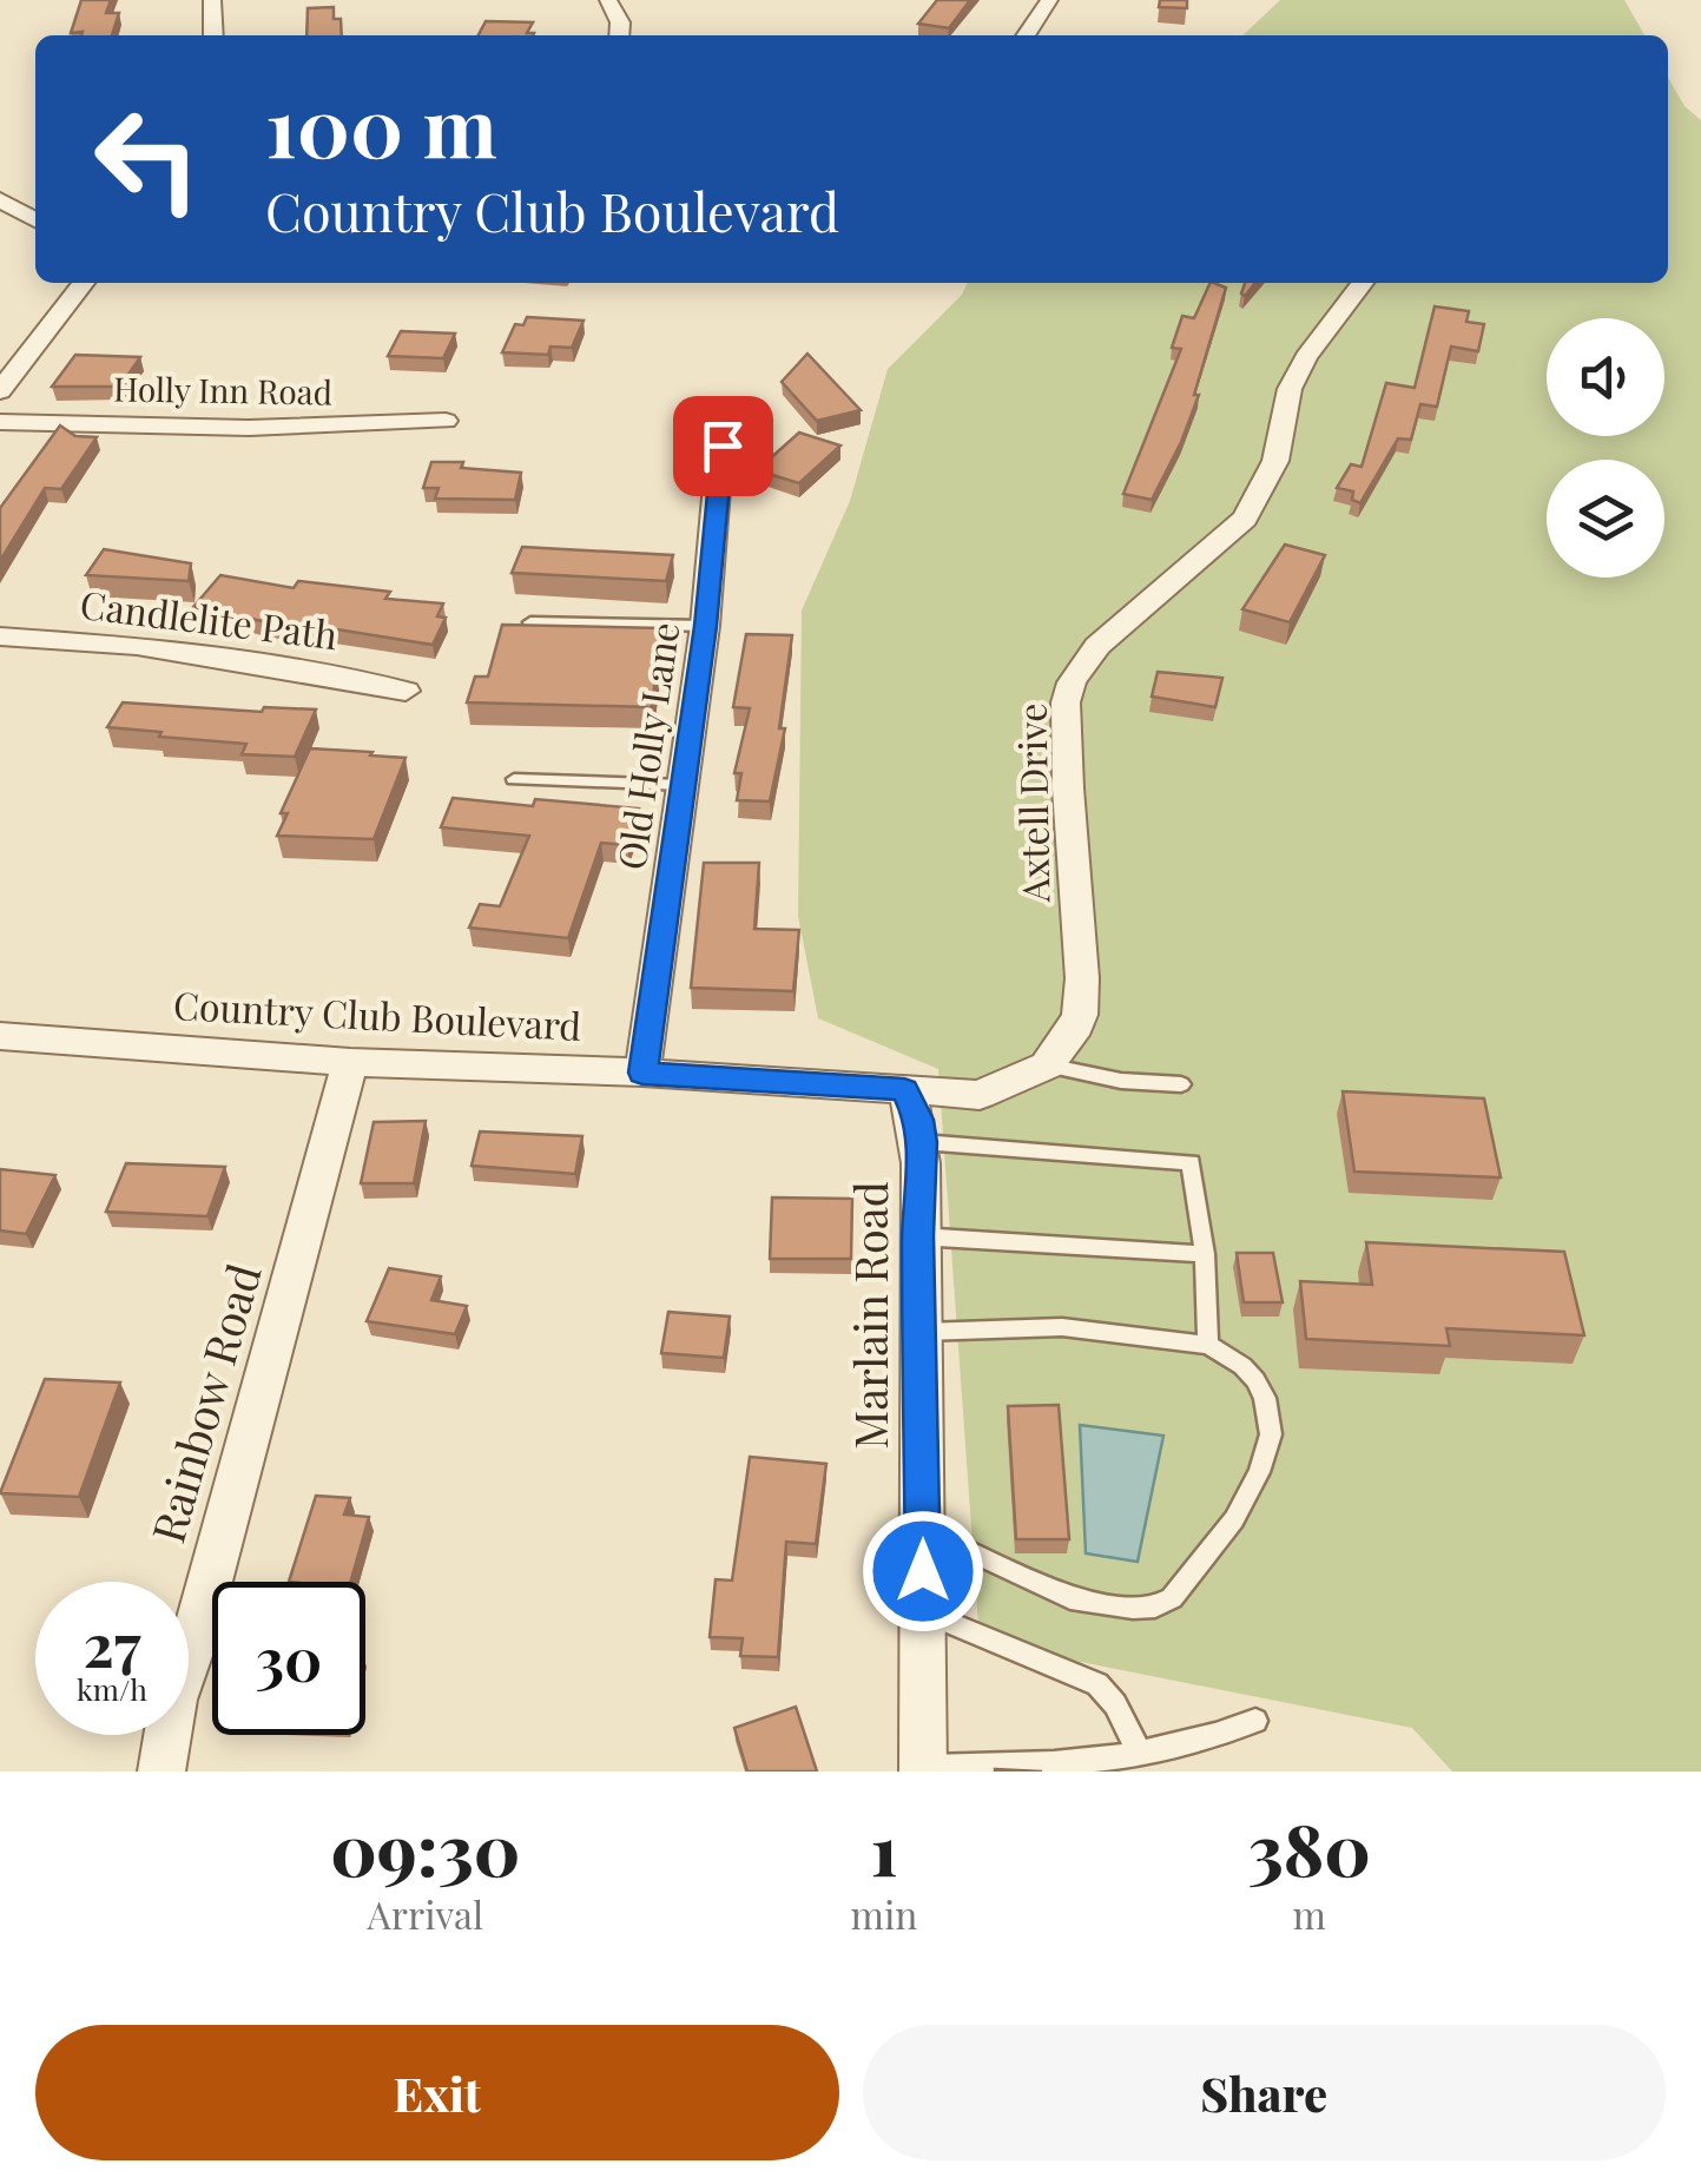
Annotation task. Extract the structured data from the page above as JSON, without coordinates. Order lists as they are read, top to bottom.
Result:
{
  "streets": {
    "street": [
      "Holly Inn Road",
      "Candlelite Path",
      "Old Holly Lane",
      "Axtell Drive",
      "Country Club Boulevard",
      "Marlain Road",
      "Rainbow Road"
    ]
  },
  "crossings": [
    ["Old Holly Lane", "Country Club Boulevard"],
    ["Country Club Boulevard", "Rainbow Road"]
  ],
  "page": {
    "turn": ["100 m", "Country Club Boulevard"],
    "speed": "27 km/h",
    "limit": "30",
    "eta": [
      "09:30",
      "Arrival",
      "1",
      "min",
      "380",
      "m"
    ],
    "buttons": ["Exit", "Share"]
  }
}
